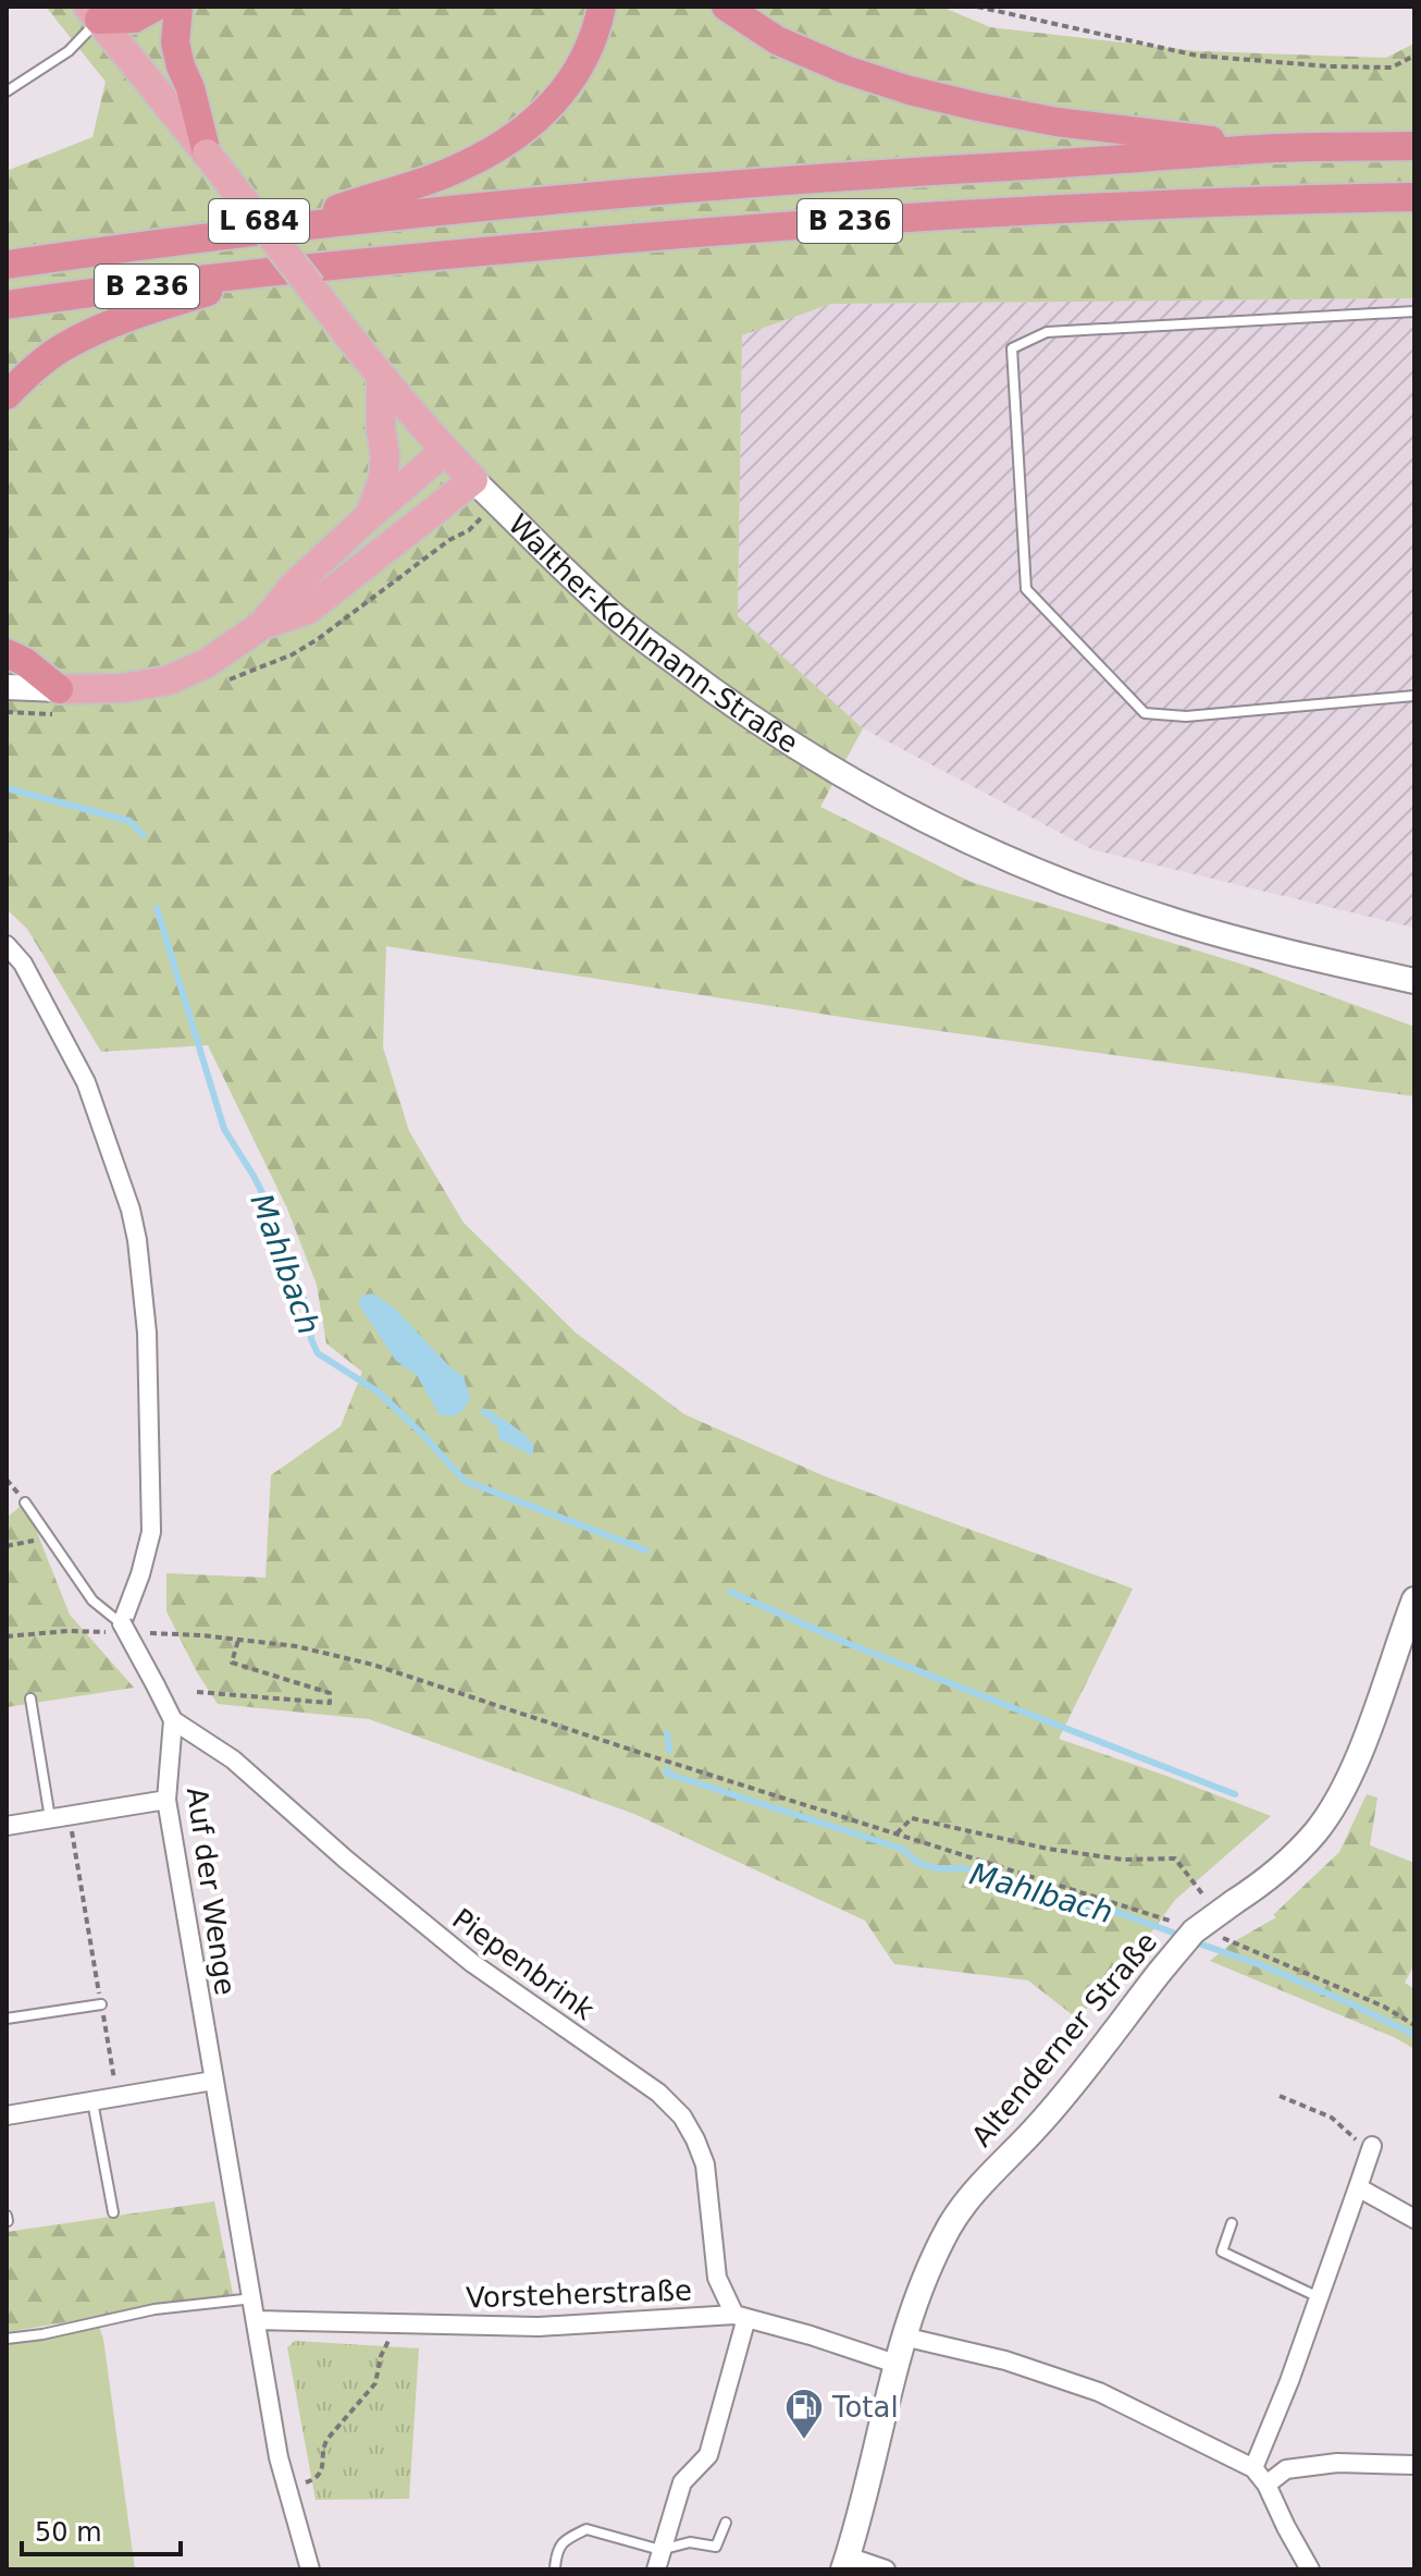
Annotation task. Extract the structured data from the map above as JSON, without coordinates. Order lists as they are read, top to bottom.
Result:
{
  "streets": {
    "highway": ["B 236"],
    "main road": ["L 684", "Walther-Kohlmann-Straße", "Altenderner Straße"],
    "street": ["Auf der Wenge", "Piepenbrink", "Vorsteherstraße"]
  },
  "crossings": [
    ["Auf der Wenge", "Piepenbrink"],
    ["Auf der Wenge", "Vorsteherstraße"],
    ["Piepenbrink", "Vorsteherstraße"],
    ["Altenderner Straße", "Vorsteherstraße"]
  ],
  "water": ["Mahlbach"],
  "places": {
    "fuel station": ["Total"]
  },
  "scale_bar": "50 m"
}
